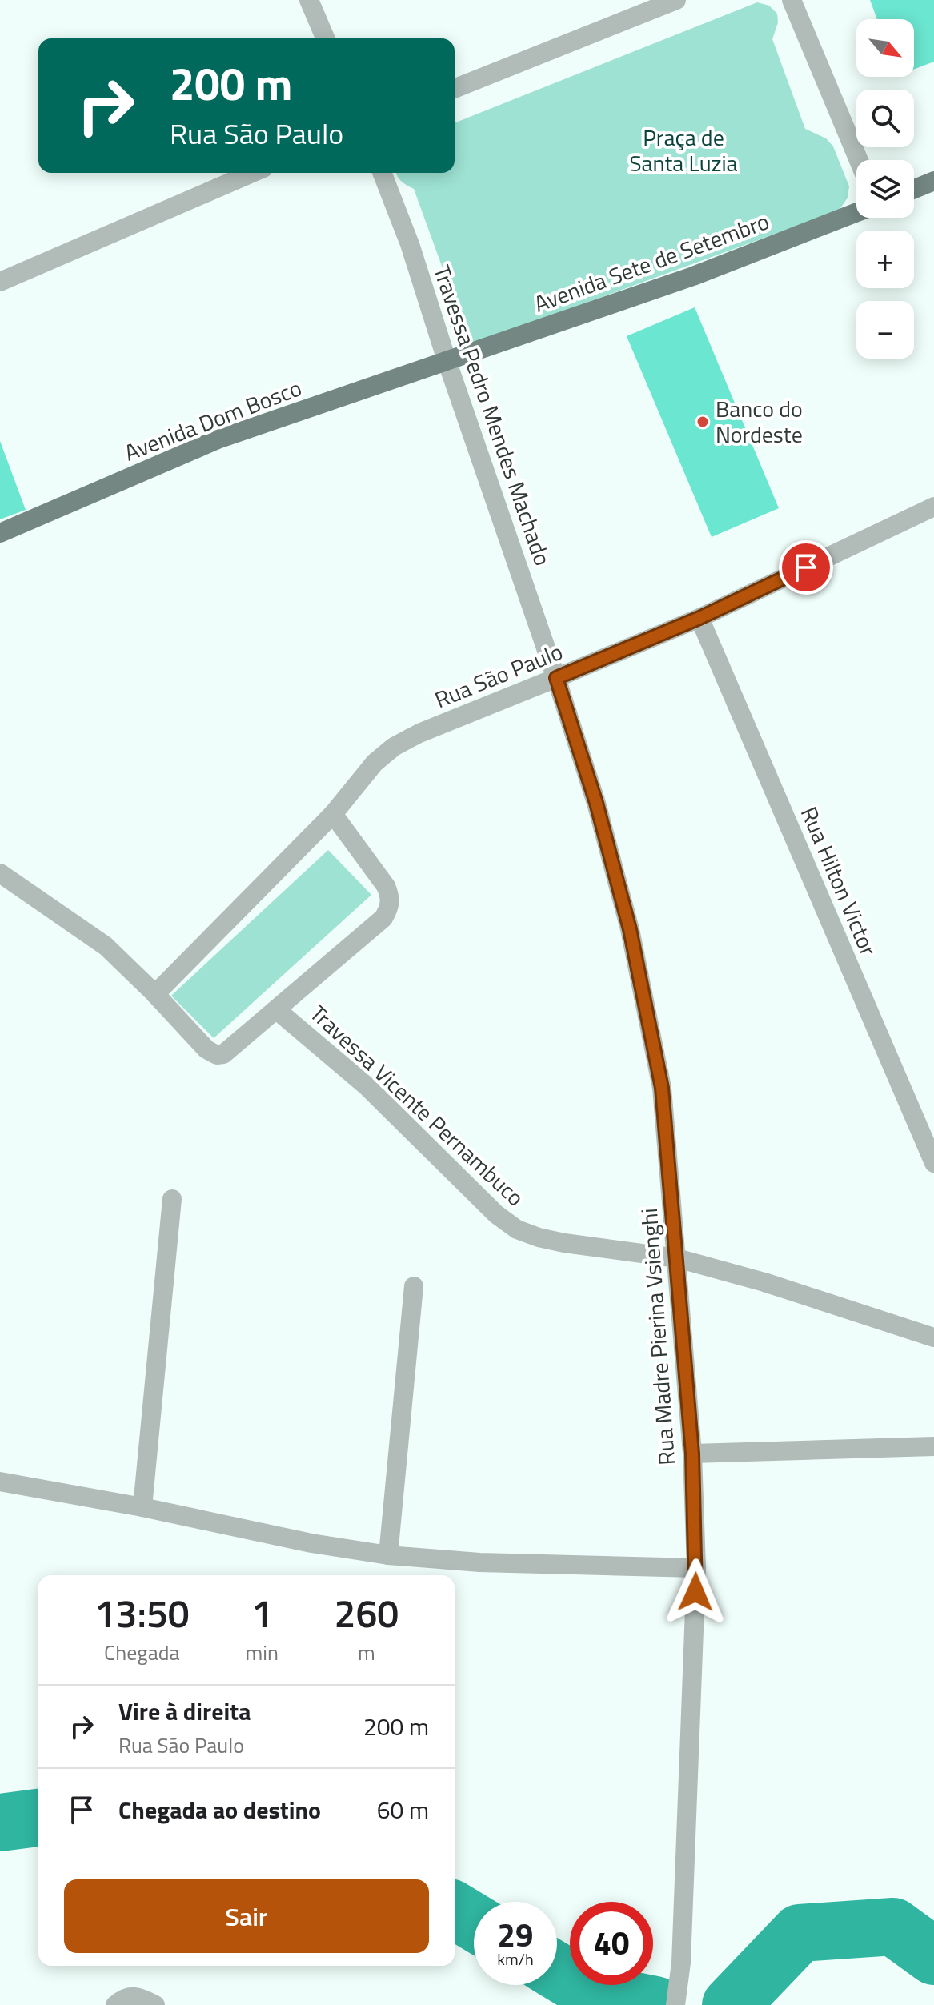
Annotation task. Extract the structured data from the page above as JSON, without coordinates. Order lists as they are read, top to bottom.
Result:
{
  "streets": {
    "main road": ["Avenida Sete de Setembro", "Avenida Dom Bosco"],
    "street": [
      "Travessa Pedro Mendes Machado",
      "Rua São Paulo",
      "Rua Hilton Victor",
      "Travessa Vicente Pernambuco",
      "Rua Madre Pierina Vsienghi"
    ]
  },
  "crossings": [
    ["Avenida Sete de Setembro", "Travessa Pedro Mendes Machado"],
    ["Avenida Sete de Setembro", "Avenida Dom Bosco"],
    ["Travessa Pedro Mendes Machado", "Avenida Dom Bosco"],
    ["Travessa Pedro Mendes Machado", "Rua São Paulo"],
    ["Travessa Pedro Mendes Machado", "Rua Madre Pierina Vsienghi"],
    ["Rua São Paulo", "Rua Hilton Victor"],
    ["Rua São Paulo", "Rua Madre Pierina Vsienghi"],
    ["Travessa Vicente Pernambuco", "Rua Madre Pierina Vsienghi"]
  ],
  "parks": ["Praça de Santa Luzia"],
  "places": ["Banco do Nordeste"],
  "north": "bottom right",
  "page": {
    "map_buttons": ["+", "−"],
    "turn": ["200 m", "Rua São Paulo"],
    "eta": [
      "13:50",
      "Chegada",
      "1",
      "min",
      "260",
      "m"
    ],
    "list": [
      {
        "name": "Vire à direita",
        "note": "Rua São Paulo",
        "value": "200 m"
      },
      {
        "name": "Chegada ao destino",
        "value": "60 m"
      }
    ],
    "buttons": "Sair",
    "speed": "29 km/h",
    "limit": "40"
  }
}
